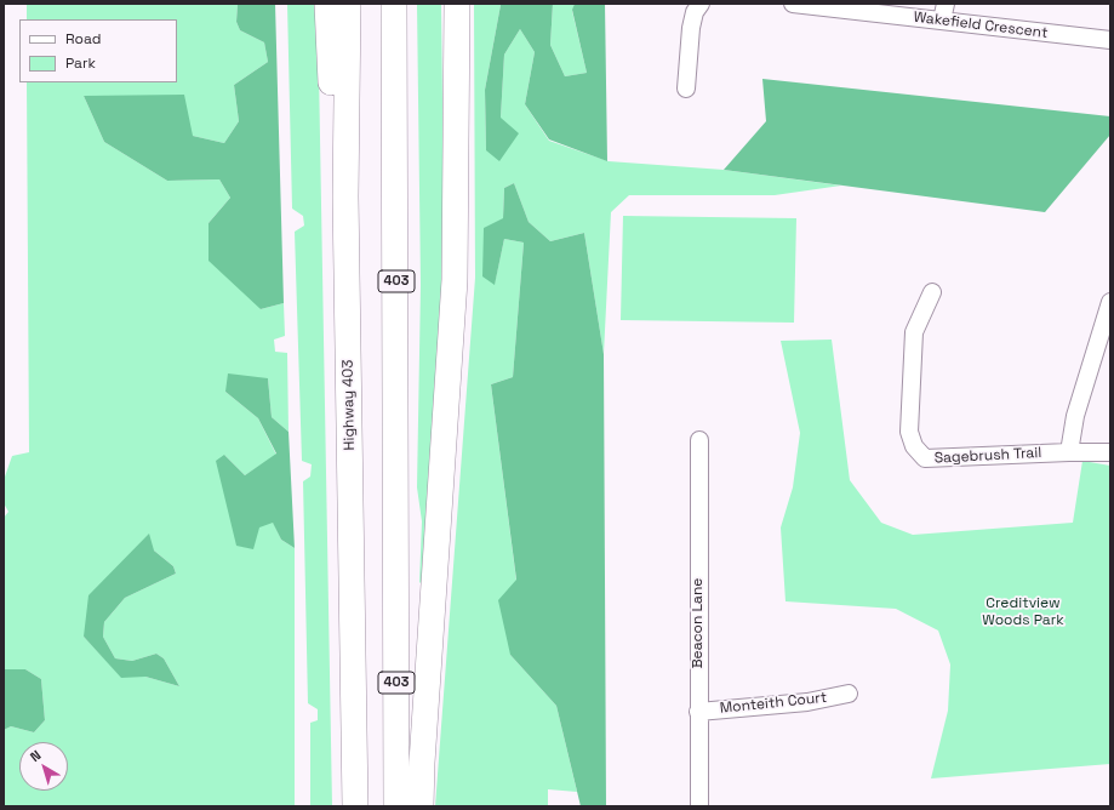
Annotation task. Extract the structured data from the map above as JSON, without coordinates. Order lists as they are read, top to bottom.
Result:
{
  "streets": {
    "highway": ["403", "Highway 403"],
    "street": [
      "Wakefield Crescent",
      "Sagebrush Trail",
      "Beacon Lane",
      "Monteith Court"
    ]
  },
  "crossings": [
    ["Beacon Lane", "Monteith Court"]
  ],
  "parks": ["Creditview Woods Park"],
  "legend": ["Road", "Park"],
  "north": "top left"
}
